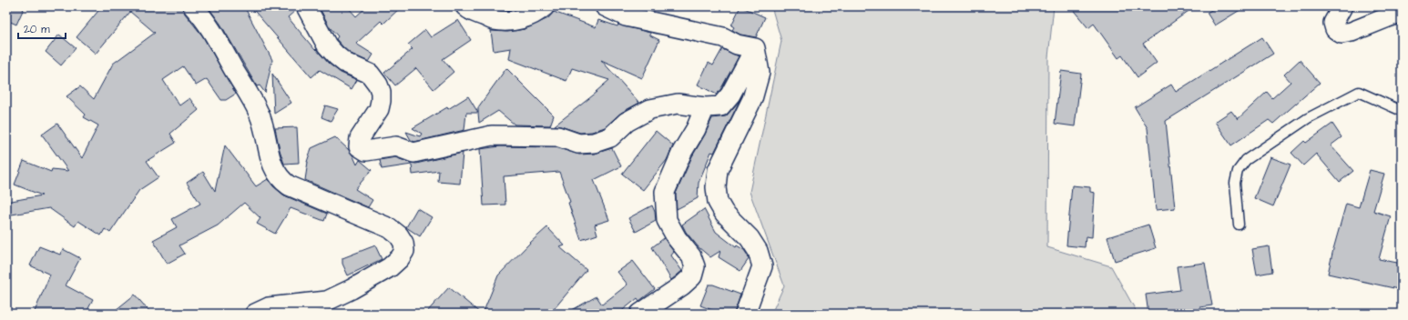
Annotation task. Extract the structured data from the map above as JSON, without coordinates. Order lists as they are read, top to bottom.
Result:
{
  "scale_bar": "20 m"
}
